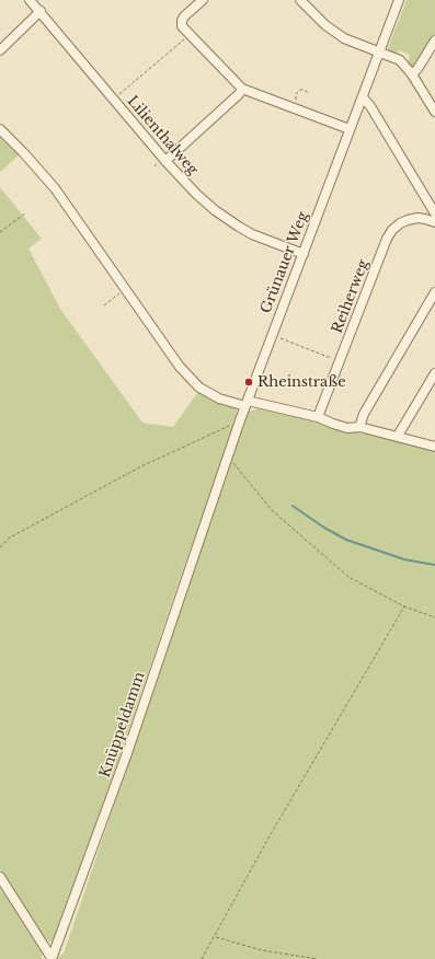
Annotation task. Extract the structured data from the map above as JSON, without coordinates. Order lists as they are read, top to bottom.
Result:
{
  "streets": {
    "street": [
      "Lilienthalweg",
      "Grünauer Weg",
      "Reiherweg",
      "Knüppeldamm"
    ]
  },
  "crossings": [
    ["Lilienthalweg", "Grünauer Weg"],
    ["Grünauer Weg", "Knüppeldamm"]
  ],
  "places": ["Rheinstraße"]
}
